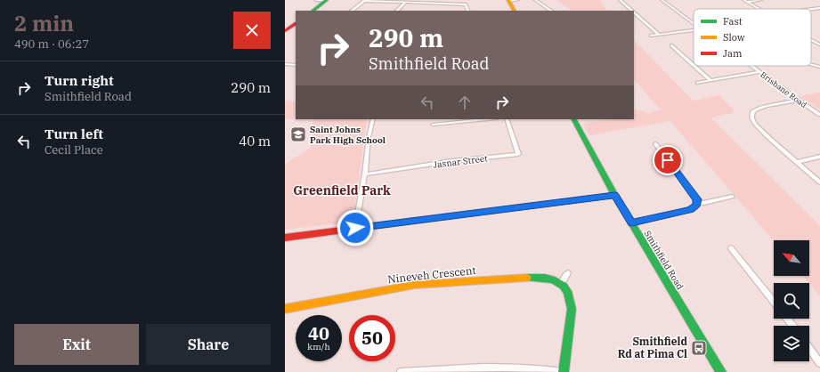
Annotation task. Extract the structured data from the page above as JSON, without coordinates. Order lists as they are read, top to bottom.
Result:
{
  "streets": {
    "main road": ["Smithfield Road", "Nineveh Crescent"],
    "street": ["Brisbane Road", "Jasnar Street"]
  },
  "districts": ["Greenfield Park"],
  "places": {
    "school or university": ["Saint Johns Park High School"],
    "bus stop": ["Smithfield Rd at Pima Cl"]
  },
  "legend": ["Fast", "Slow", "Jam"],
  "north": "top left",
  "page": {
    "heading": ["2 min", "490 m · 06:27"],
    "turn": ["290 m", "Smithfield Road"],
    "list": [
      {
        "name": "Turn right",
        "note": "Smithfield Road",
        "value": "290 m"
      },
      {
        "name": "Turn left",
        "note": "Cecil Place",
        "value": "40 m"
      }
    ],
    "speed": "40 km/h",
    "limit": "50",
    "buttons": ["Exit", "Share"]
  }
}
